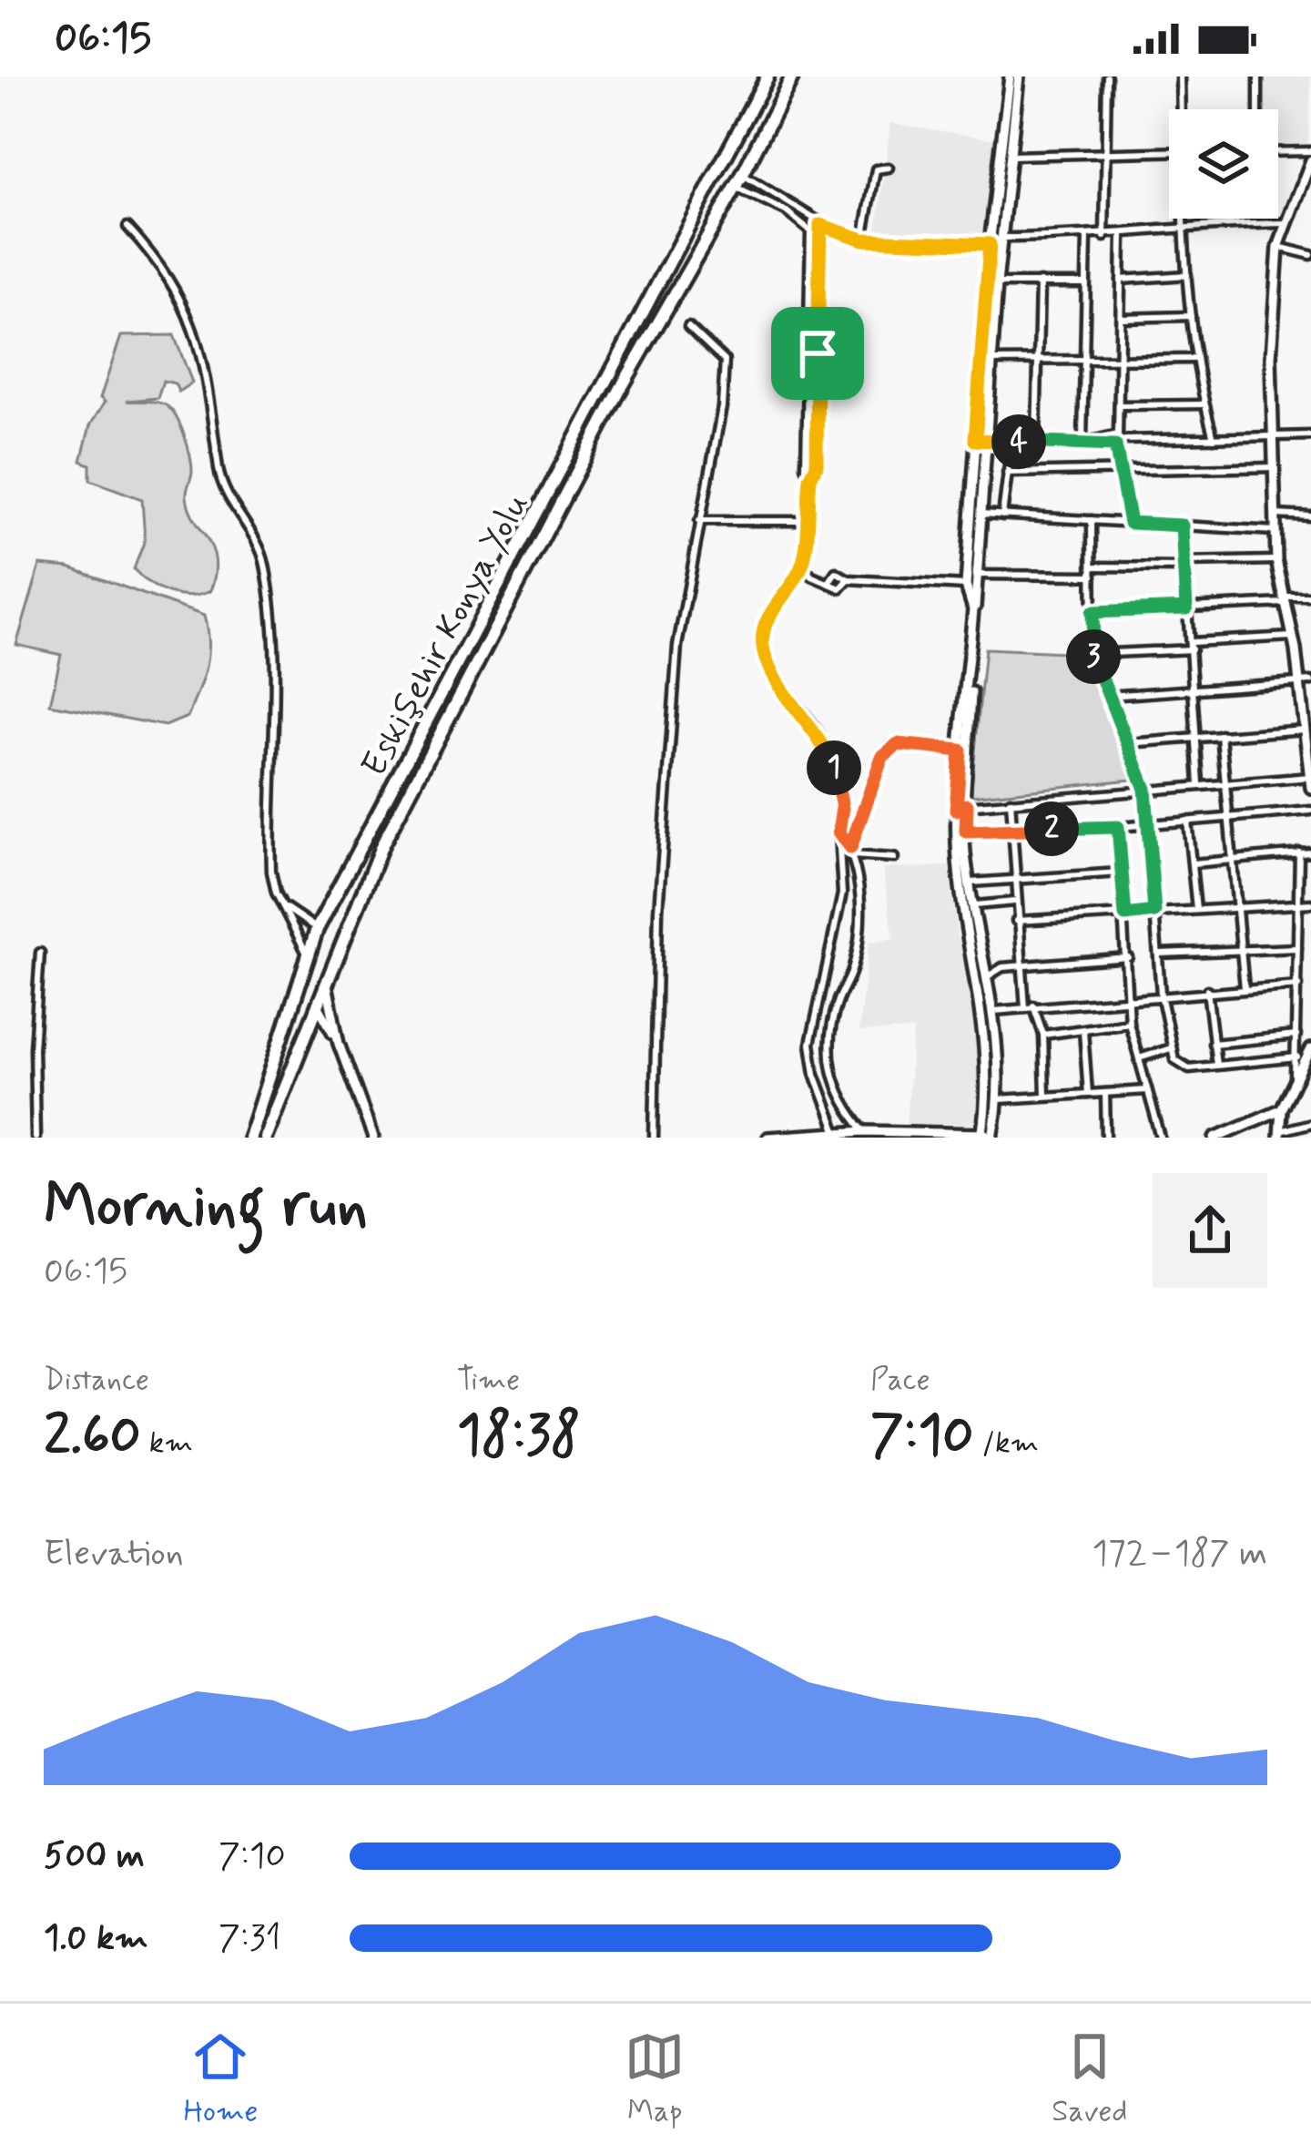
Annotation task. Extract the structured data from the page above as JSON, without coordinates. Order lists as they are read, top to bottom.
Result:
{
  "streets": {
    "highway": ["Eskişehir Konya Yolu"]
  },
  "page": {
    "status": "06:15",
    "pins": [
      "4",
      "3",
      "1",
      "2"
    ],
    "heading": ["Morning run", "06:15"],
    "stats": [
      ["Distance", "2.60 km"],
      ["Time", "18:38"],
      ["Pace", "7:10 /km"]
    ],
    "chart": ["Elevation", "172–187 m"],
    "list": [
      {
        "name": "500 m",
        "note": "7:10"
      },
      {
        "name": "1.0 km",
        "note": "7:31"
      }
    ],
    "tabs": ["Home", "Map", "Saved"]
  }
}
